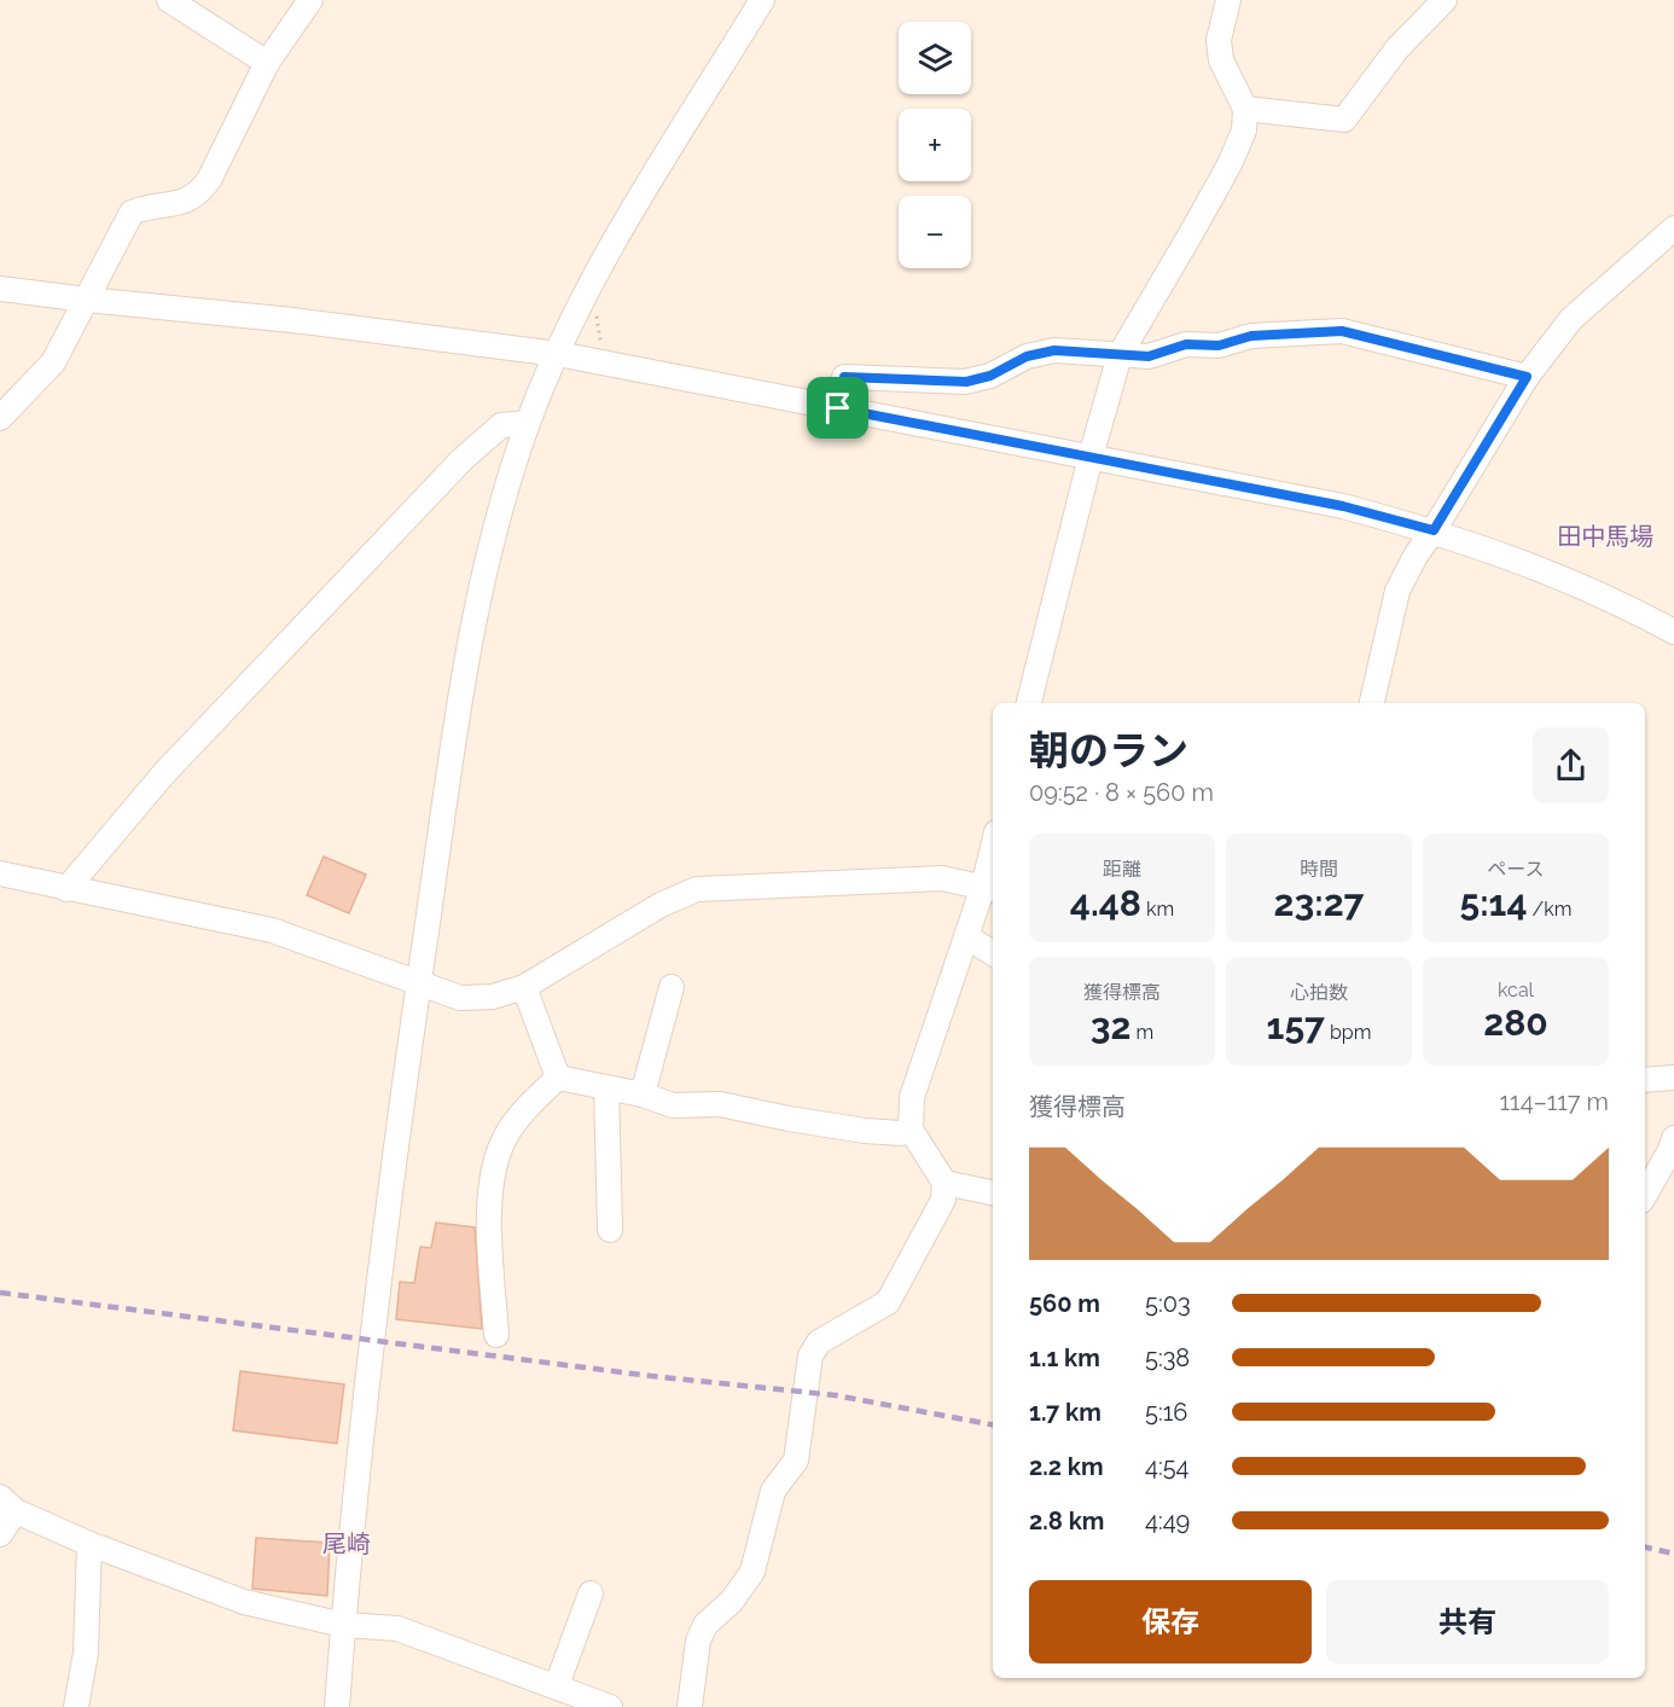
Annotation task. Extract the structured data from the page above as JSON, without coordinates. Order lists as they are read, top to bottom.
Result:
{
  "districts": ["田中馬場", "尾崎"],
  "page": {
    "map_buttons": ["+", "−"],
    "heading": ["朝のラン", "09:52 · 8 × 560 m"],
    "stats": [
      ["距離", "4.48 km"],
      ["時間", "23:27"],
      ["ペース", "5:14 /km"],
      ["獲得標高", "32 m"],
      ["心拍数", "157 bpm"],
      ["kcal", "280"]
    ],
    "chart": ["獲得標高", "114–117 m"],
    "list": [
      {
        "name": "560 m",
        "note": "5:03"
      },
      {
        "name": "1.1 km",
        "note": "5:38"
      },
      {
        "name": "1.7 km",
        "note": "5:16"
      },
      {
        "name": "2.2 km",
        "note": "4:54"
      },
      {
        "name": "2.8 km",
        "note": "4:49"
      }
    ],
    "buttons": ["保存", "共有"]
  }
}
